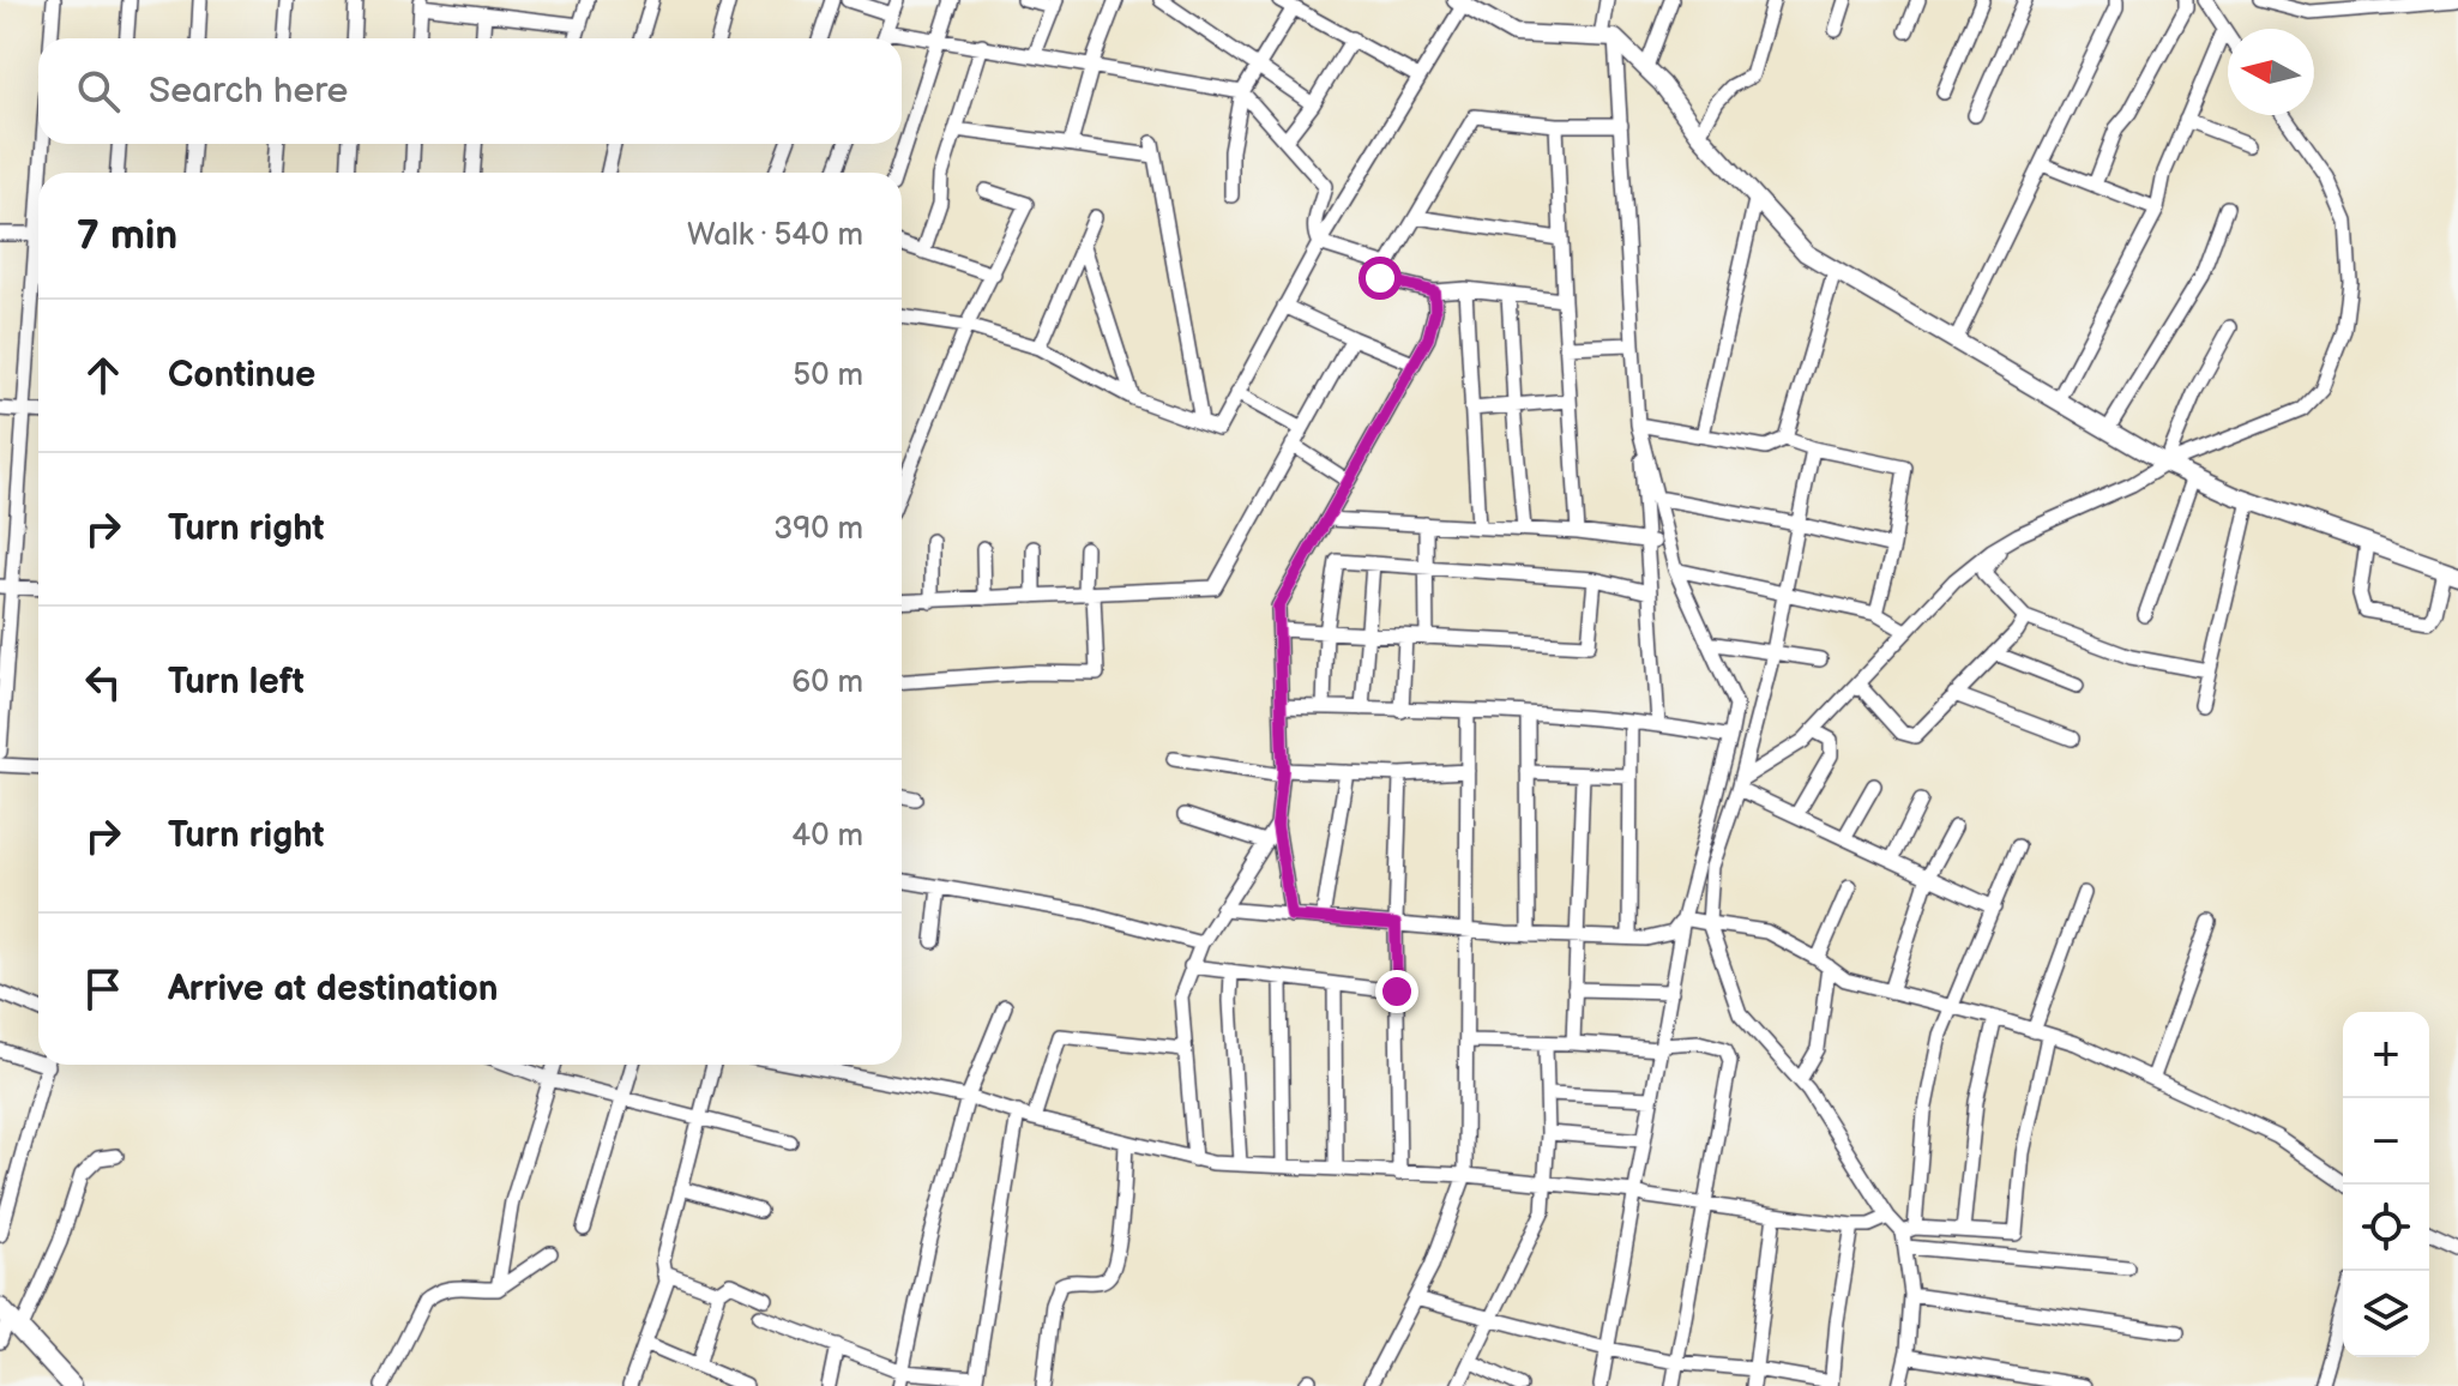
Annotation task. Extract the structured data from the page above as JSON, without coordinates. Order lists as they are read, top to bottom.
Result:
{
  "north": "left",
  "page": {
    "search": "Search here",
    "heading": ["7 min", "Walk · 540 m"],
    "list": [
      ["Continue", "50 m"],
      ["Turn right", "390 m"],
      ["Turn left", "60 m"],
      ["Turn right", "40 m"],
      "Arrive at destination"
    ],
    "map_buttons": ["+", "−"]
  }
}
